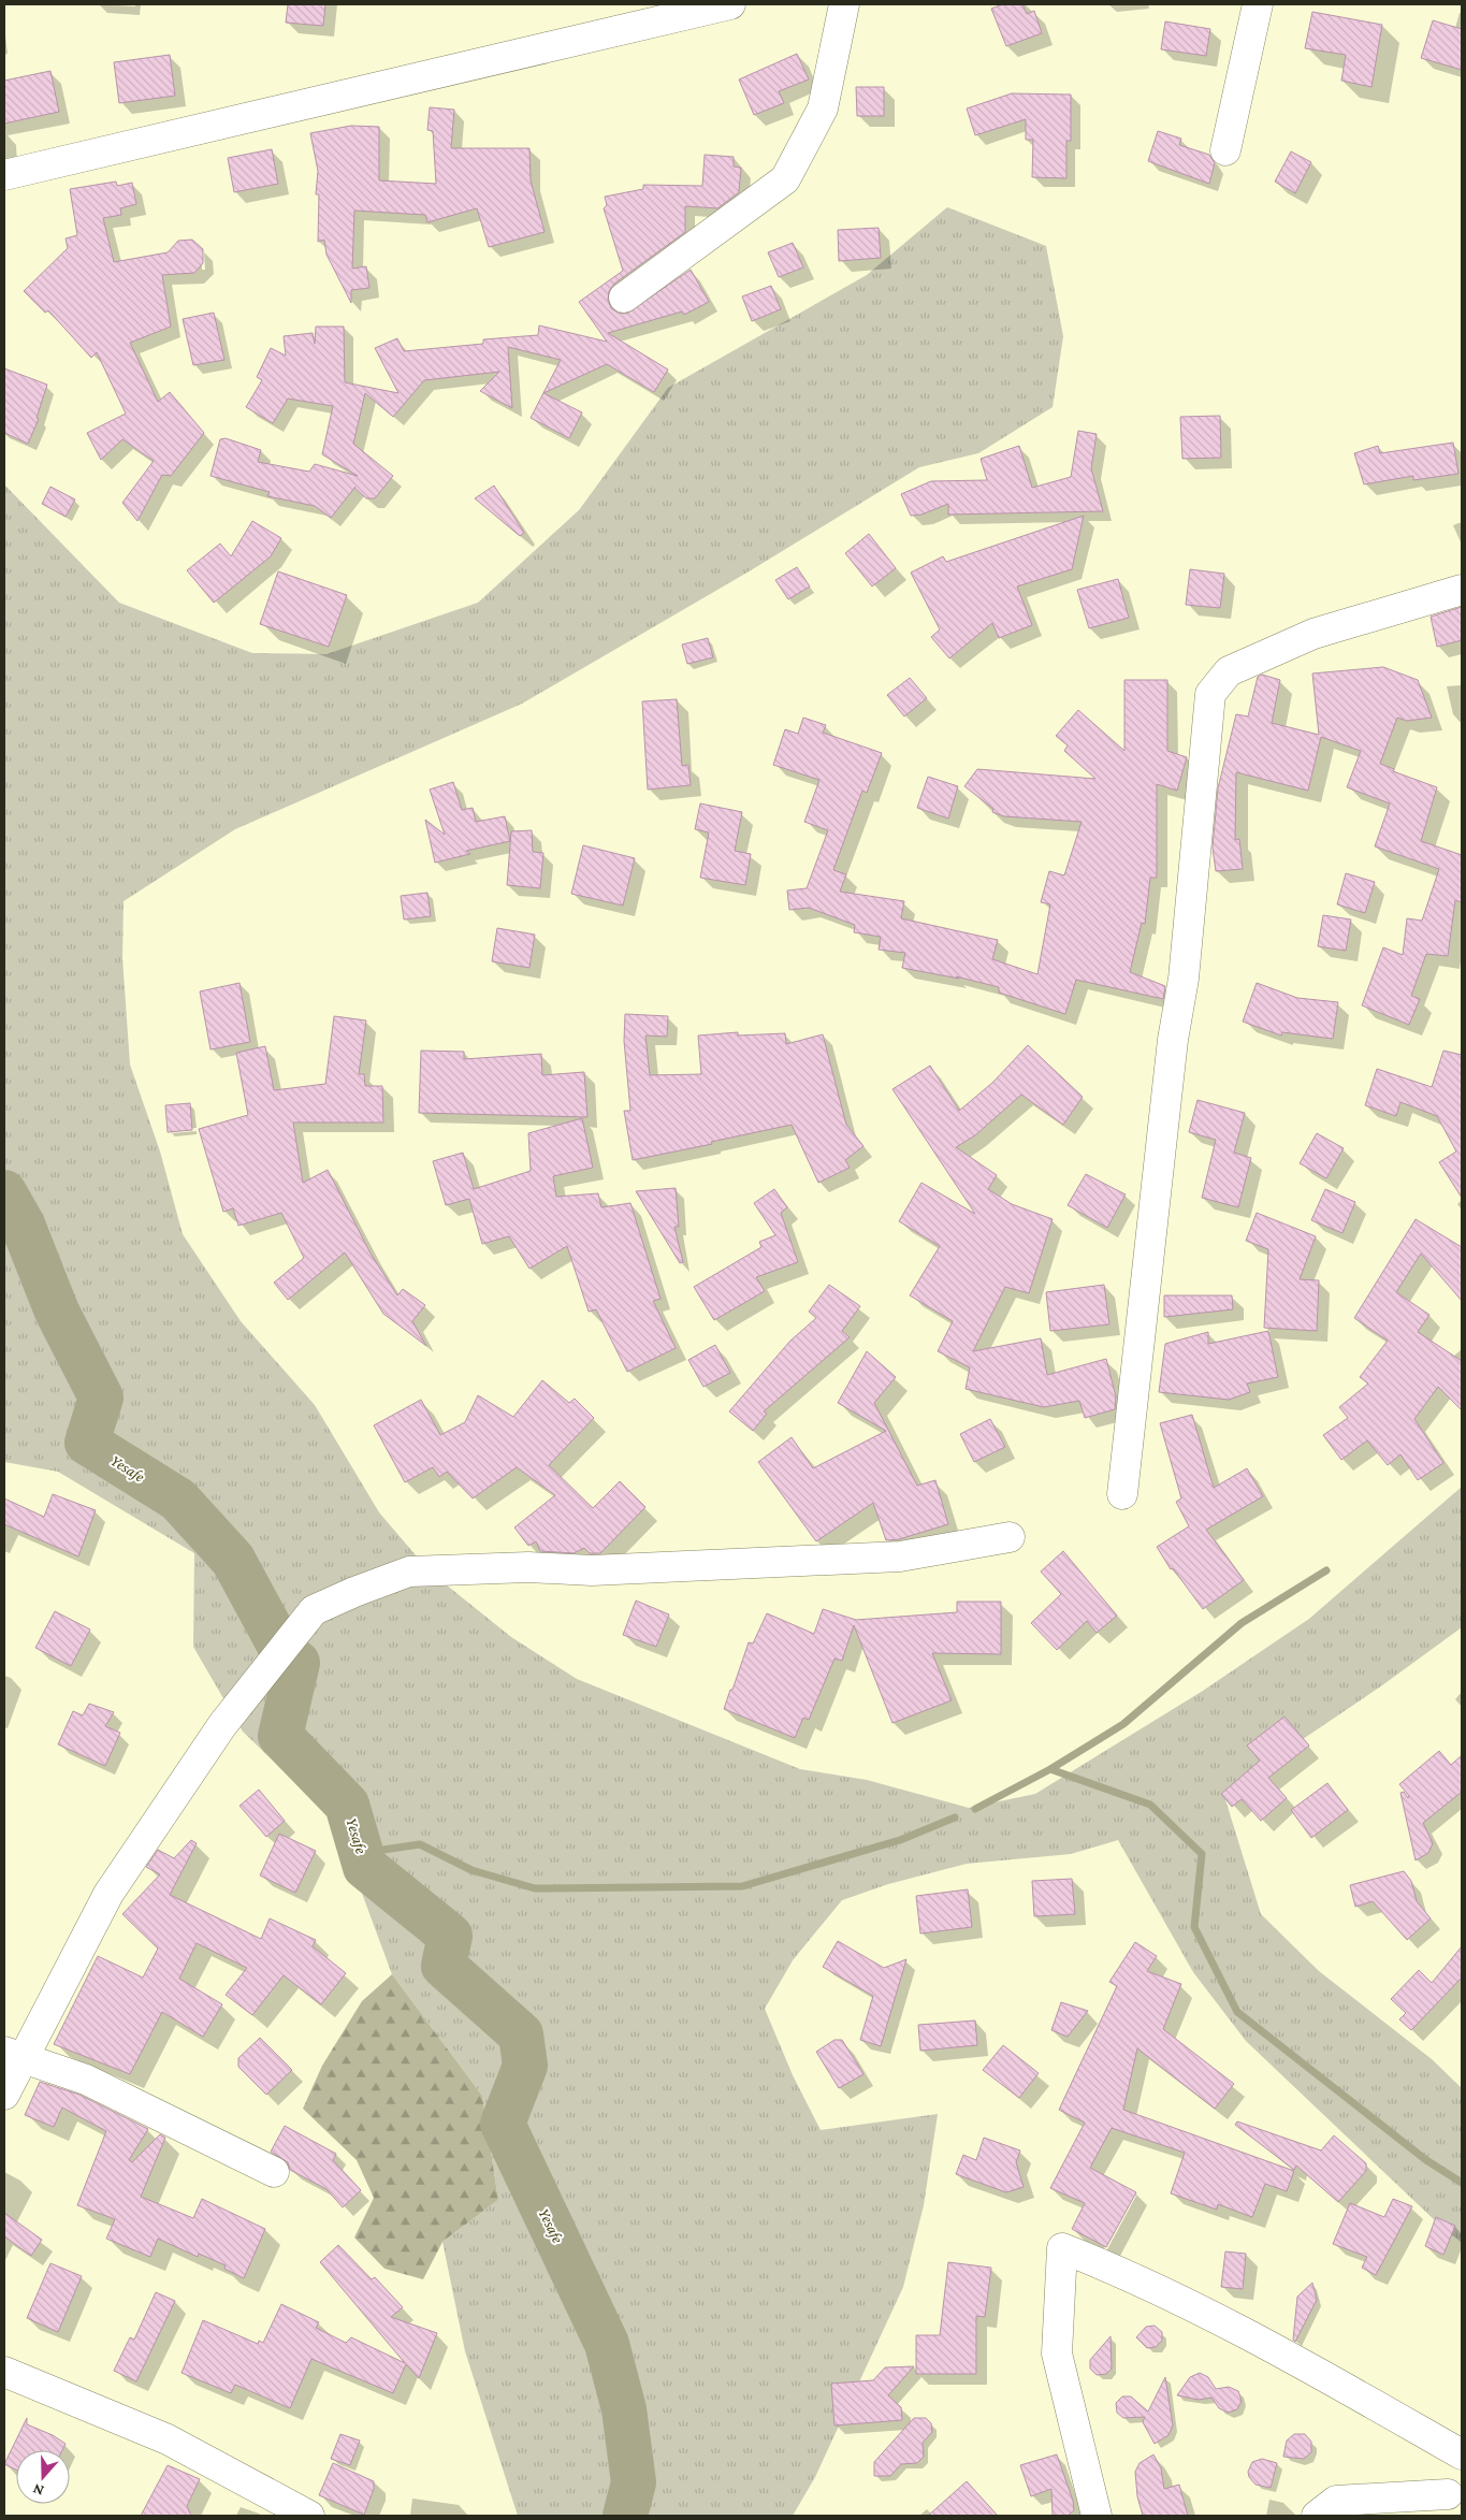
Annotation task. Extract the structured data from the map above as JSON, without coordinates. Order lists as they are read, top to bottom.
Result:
{
  "water": ["Yesafe"],
  "north": "bottom"
}
